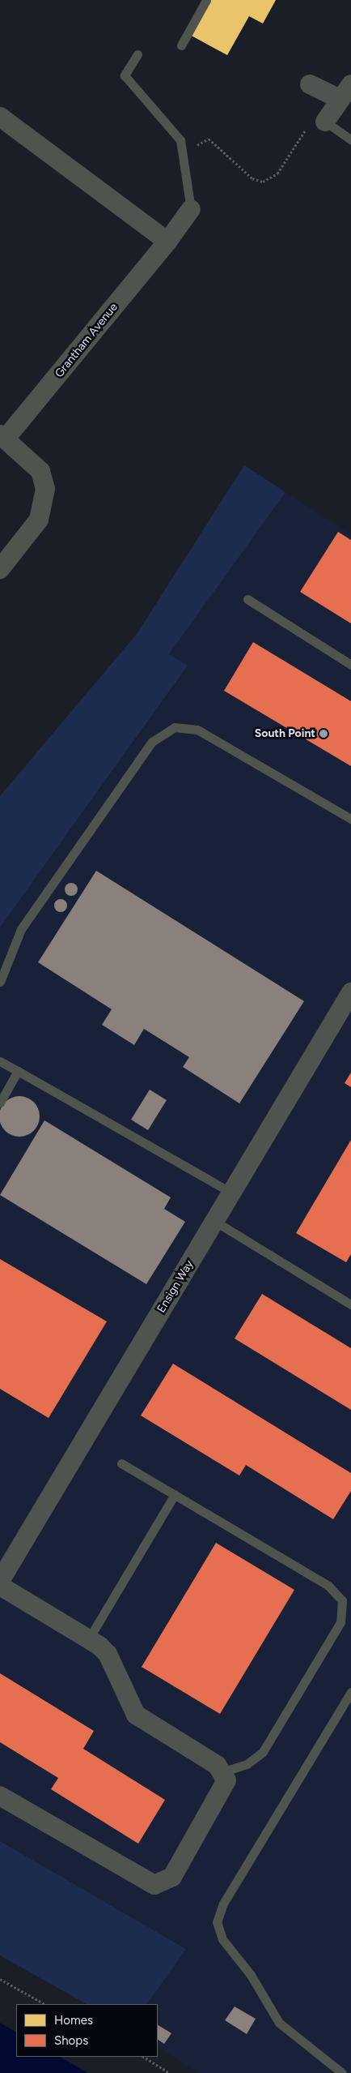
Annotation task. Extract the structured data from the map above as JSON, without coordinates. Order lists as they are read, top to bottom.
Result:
{
  "streets": {
    "street": ["Grantham Avenue", "Ensign Way"]
  },
  "places": ["South Point"],
  "legend": ["Homes", "Shops"]
}
